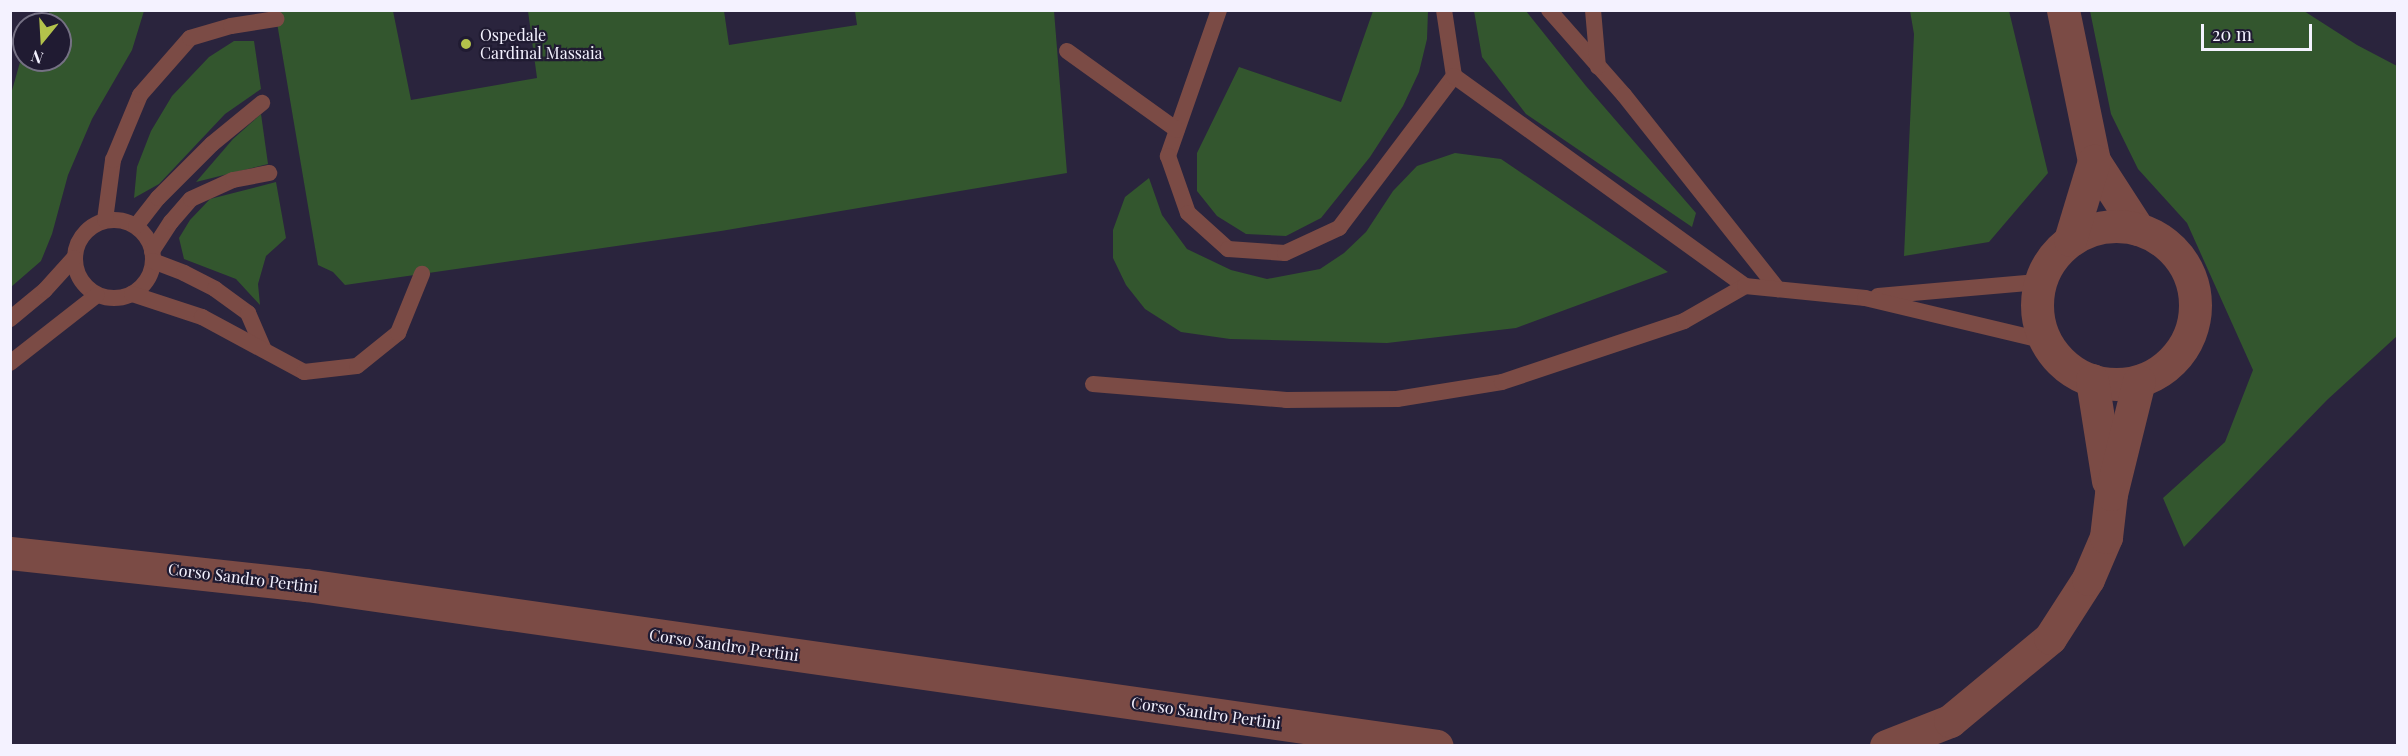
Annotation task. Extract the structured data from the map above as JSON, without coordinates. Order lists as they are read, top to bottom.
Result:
{
  "streets": {
    "street": ["Corso Sandro Pertini"]
  },
  "places": ["Ospedale Cardinal Massaia"],
  "scale_bar": "20 m",
  "north": "bottom"
}
